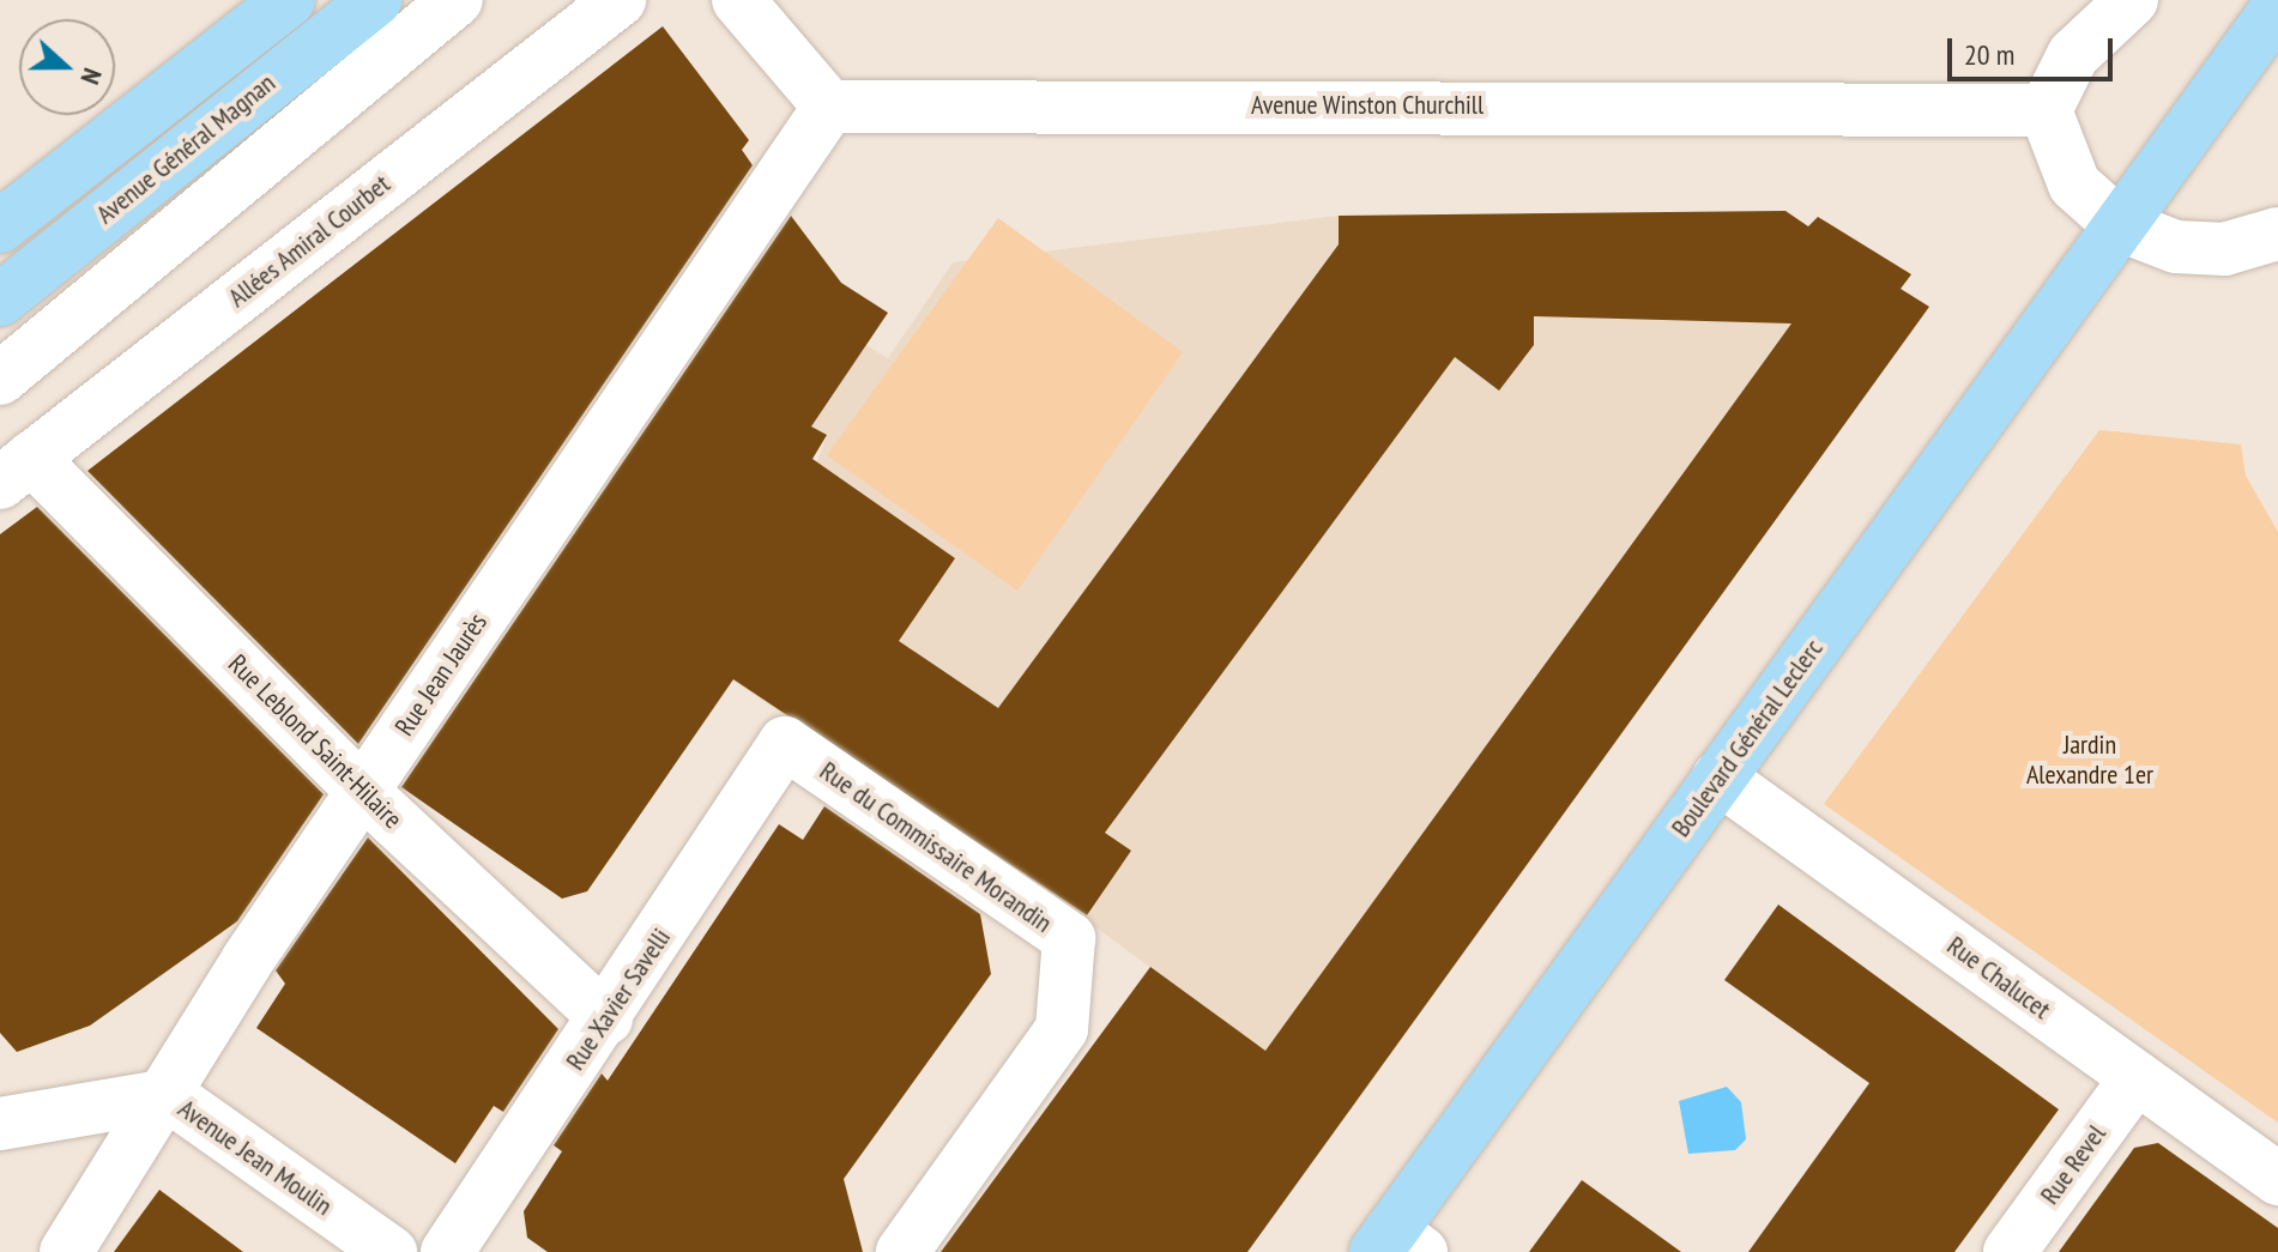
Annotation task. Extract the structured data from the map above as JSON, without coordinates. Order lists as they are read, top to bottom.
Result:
{
  "streets": {
    "main road": ["Avenue Général Magnan", "Boulevard Général Leclerc"],
    "street": [
      "Avenue Winston Churchill",
      "Allées Amiral Courbet",
      "Rue Jean Jaurès",
      "Rue Leblond Saint-Hilaire",
      "Rue du Commissaire Morandin",
      "Rue Chalucet",
      "Rue Xavier Savelli",
      "Avenue Jean Moulin",
      "Rue Revel"
    ]
  },
  "crossings": [
    ["Avenue Winston Churchill", "Rue Jean Jaurès"],
    ["Allées Amiral Courbet", "Rue Leblond Saint-Hilaire"],
    ["Rue Jean Jaurès", "Rue Leblond Saint-Hilaire"],
    ["Rue Jean Jaurès", "Avenue Jean Moulin"],
    ["Boulevard Général Leclerc", "Rue Chalucet"],
    ["Rue Leblond Saint-Hilaire", "Rue Xavier Savelli"],
    ["Rue du Commissaire Morandin", "Rue Xavier Savelli"],
    ["Rue Chalucet", "Rue Revel"]
  ],
  "parks": ["Jardin Alexandre 1er"],
  "scale_bar": "20 m",
  "north": "right"
}
